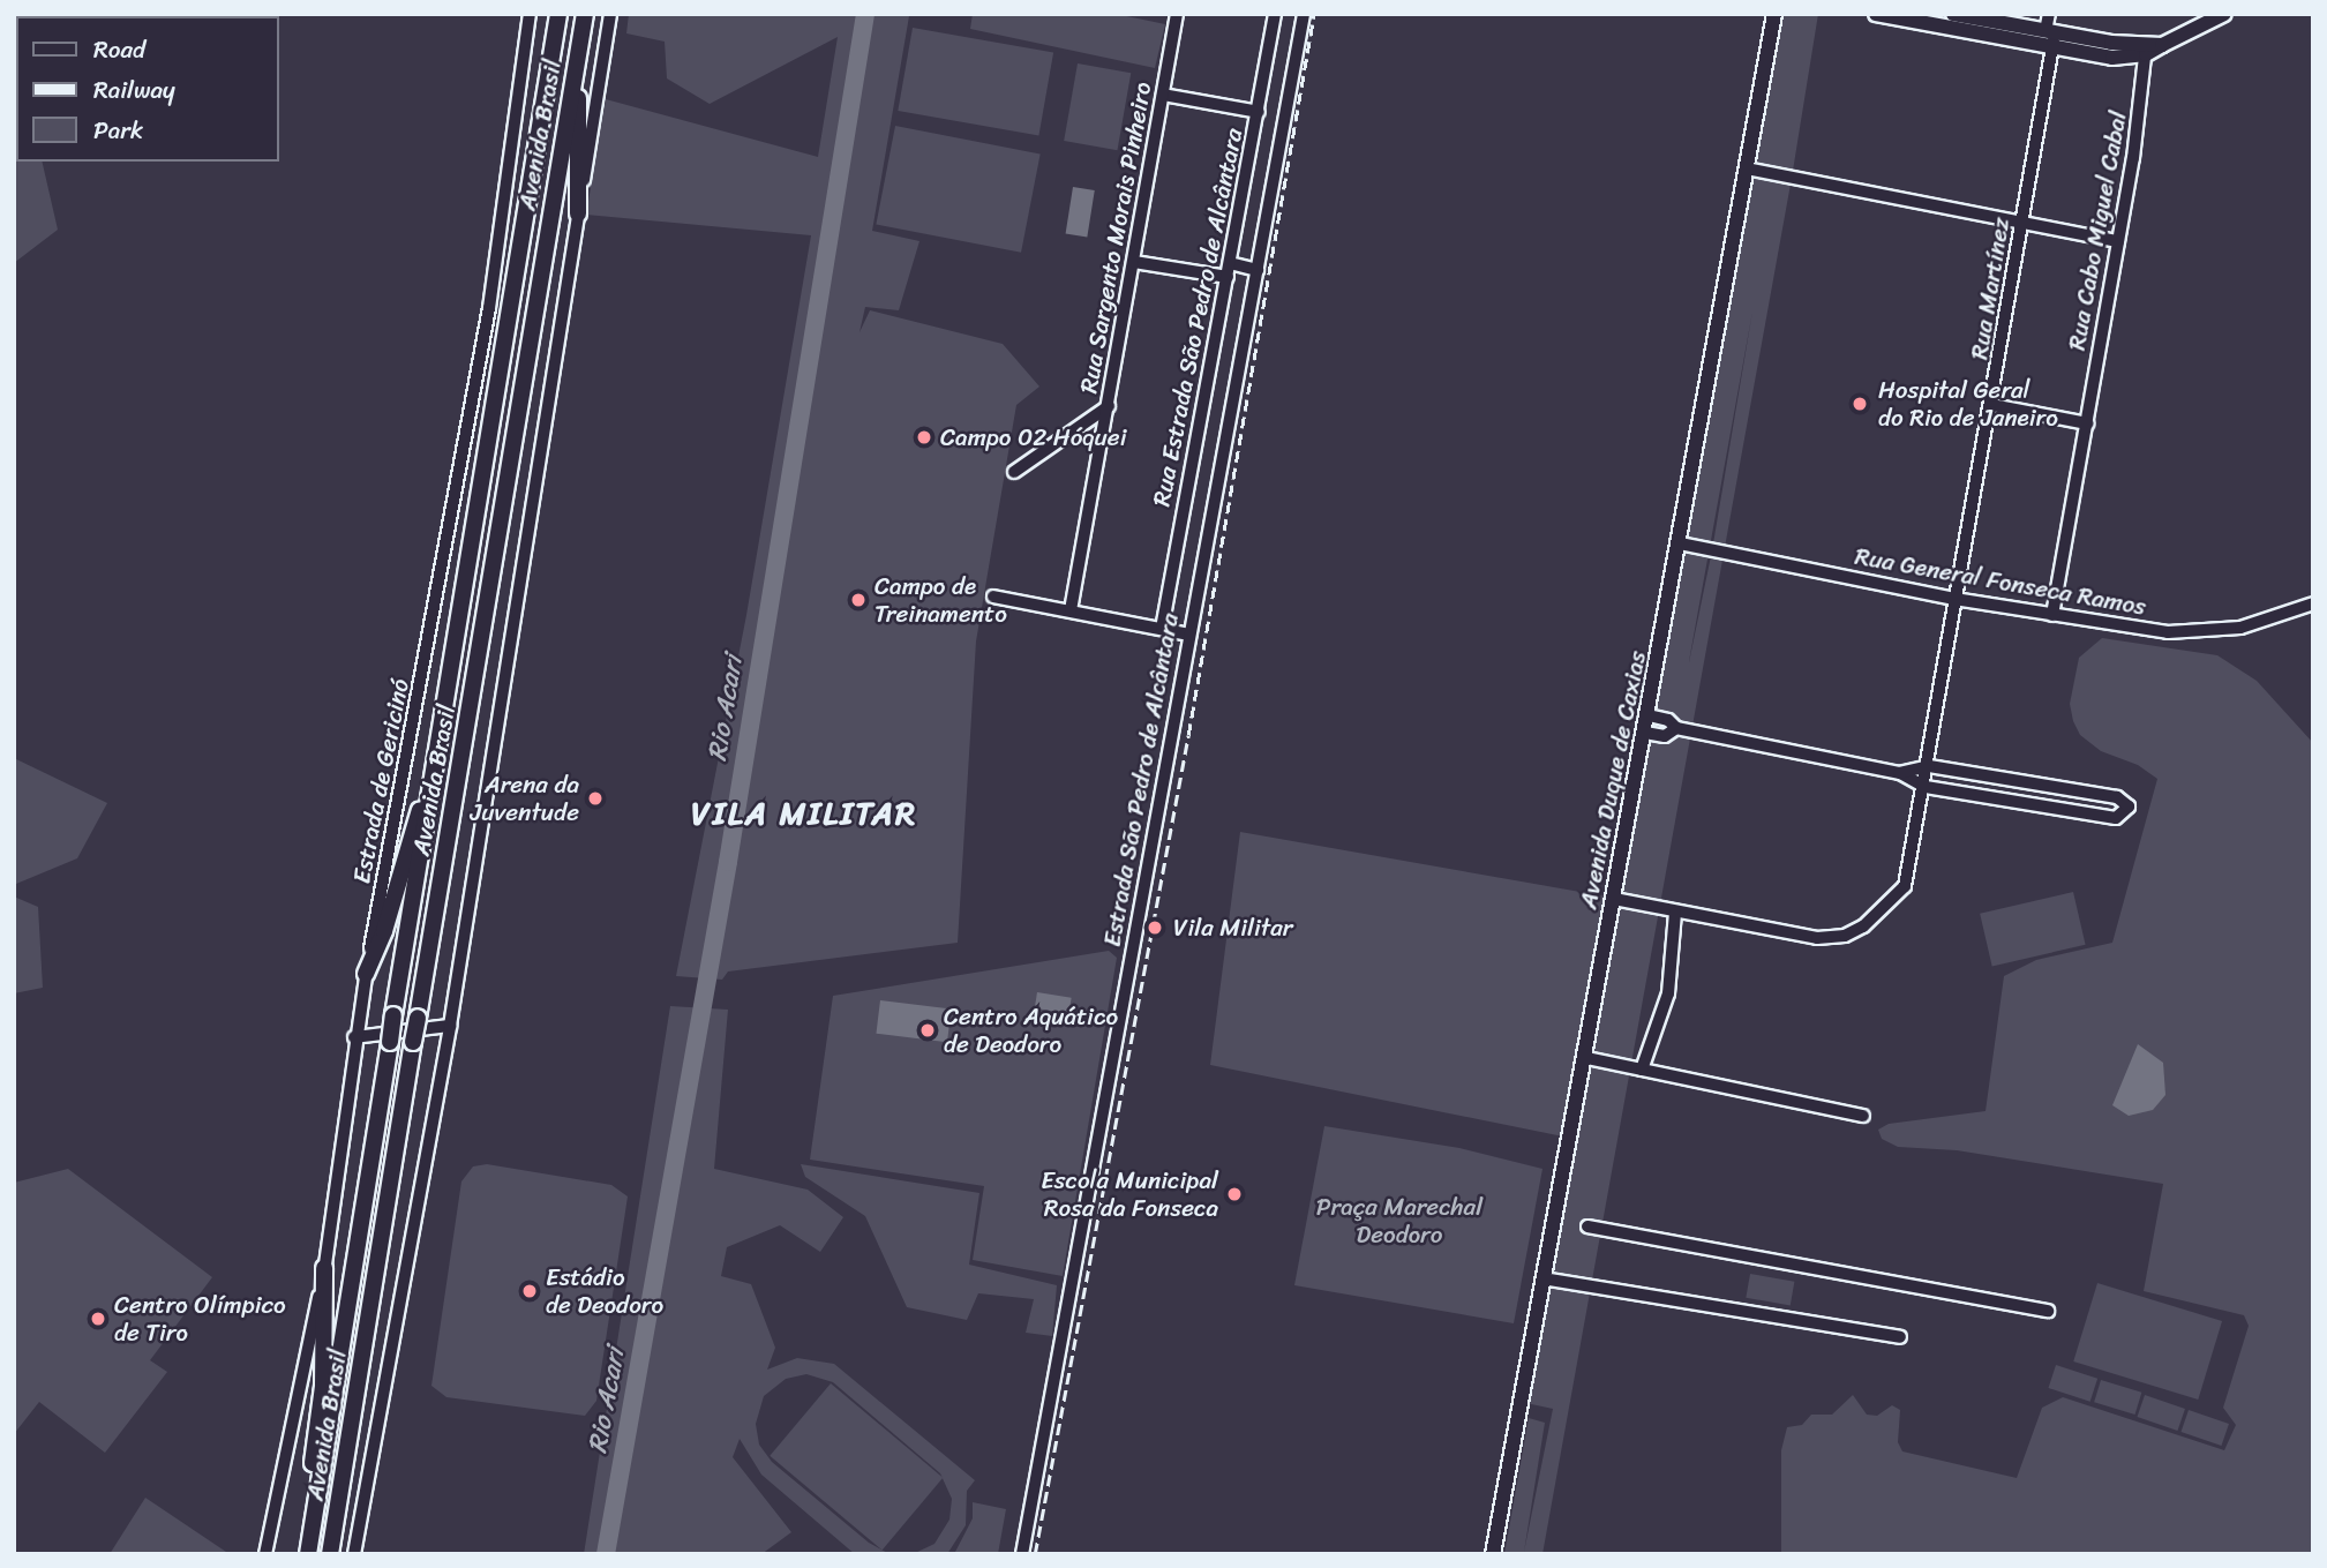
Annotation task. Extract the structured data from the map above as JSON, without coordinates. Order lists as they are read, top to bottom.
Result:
{
  "streets": {
    "highway": ["Avenida Brasil"],
    "main road": ["Avenida Duque de Caxias"],
    "street": [
      "Rua Cabo Miguel Cabal",
      "Rua Sargento Morais Pinheiro",
      "Rua Martínez",
      "Rua Estrada São Pedro de Alcântara",
      "Rua General Fonseca Ramos",
      "Estrada São Pedro de Alcântara",
      "Estrada de Gericinó"
    ]
  },
  "crossings": [
    ["Rua Cabo Miguel Cabal", "Rua General Fonseca Ramos"],
    ["Rua Martínez", "Rua General Fonseca Ramos"],
    ["Rua General Fonseca Ramos", "Avenida Duque de Caxias"]
  ],
  "districts": ["VILA MILITAR"],
  "water": ["Rio Acari"],
  "parks": ["Praça Marechal Deodoro"],
  "places": [
    "Hospital Geral do Rio de Janeiro",
    "Campo 02 Hóquei",
    "Campo de Treinamento",
    "Arena da Juventude",
    "Vila Militar",
    "Centro Aquático de Deodoro",
    "Escola Municipal Rosa da Fonseca",
    "Estádio de Deodoro",
    "Centro Olímpico de Tiro"
  ],
  "legend": ["Road", "Railway", "Park"]
}
